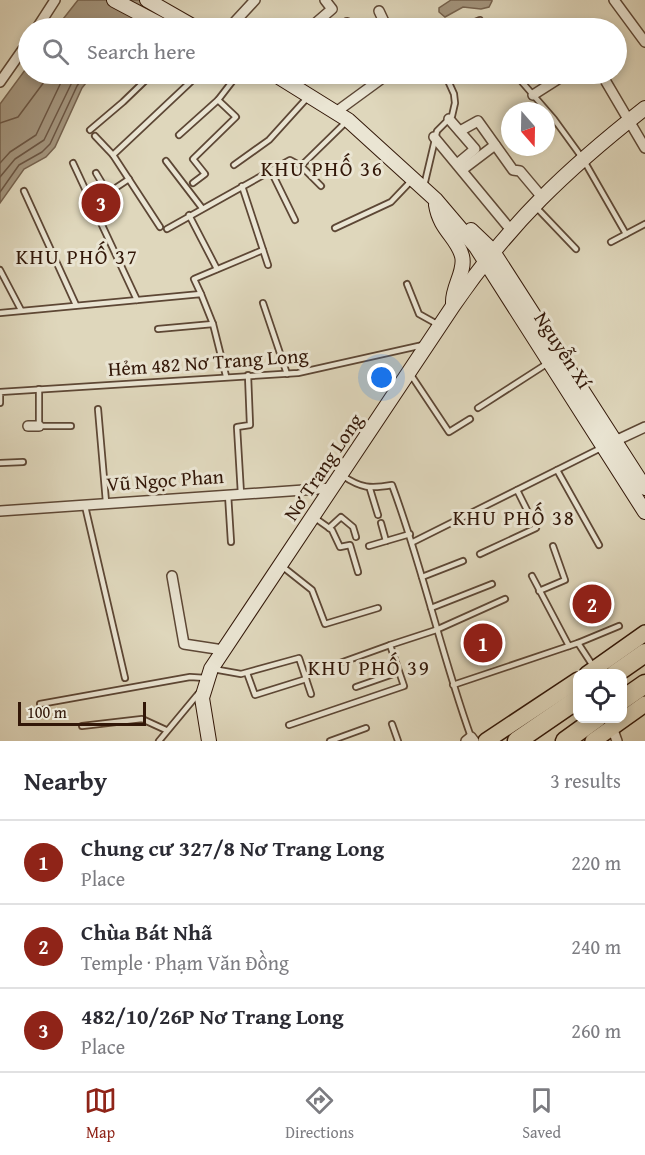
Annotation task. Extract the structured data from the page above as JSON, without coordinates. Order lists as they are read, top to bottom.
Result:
{
  "streets": {
    "main road": ["Nguyễn Xí", "Nơ Trang Long"],
    "street": ["Vũ Ngọc Phan"],
    "lane": ["Hẻm 482 Nơ Trang Long"]
  },
  "crossings": [
    ["Nguyễn Xí", "Nơ Trang Long"],
    ["Hẻm 482 Nơ Trang Long", "Nơ Trang Long"],
    ["Nơ Trang Long", "Vũ Ngọc Phan"]
  ],
  "districts": [
    "KHU PHỐ 36",
    "KHU PHỐ 37",
    "KHU PHỐ 38",
    "KHU PHỐ 39"
  ],
  "scale_bar": "100 m",
  "north": "bottom",
  "page": {
    "search": "Search here",
    "pins": ["3", "2", "1"],
    "scale": "100 m",
    "heading": ["Nearby", "3 results"],
    "list": [
      {
        "mark": "1",
        "name": "Chung cư 327/8 Nơ Trang Long",
        "note": "Place",
        "value": "220 m"
      },
      {
        "mark": "2",
        "name": "Chùa Bát Nhã",
        "note": "Temple · Phạm Văn Đồng",
        "value": "240 m"
      },
      {
        "mark": "3",
        "name": "482/10/26P Nơ Trang Long",
        "note": "Place",
        "value": "260 m"
      }
    ],
    "nav": ["Map", "Directions", "Saved"]
  }
}
